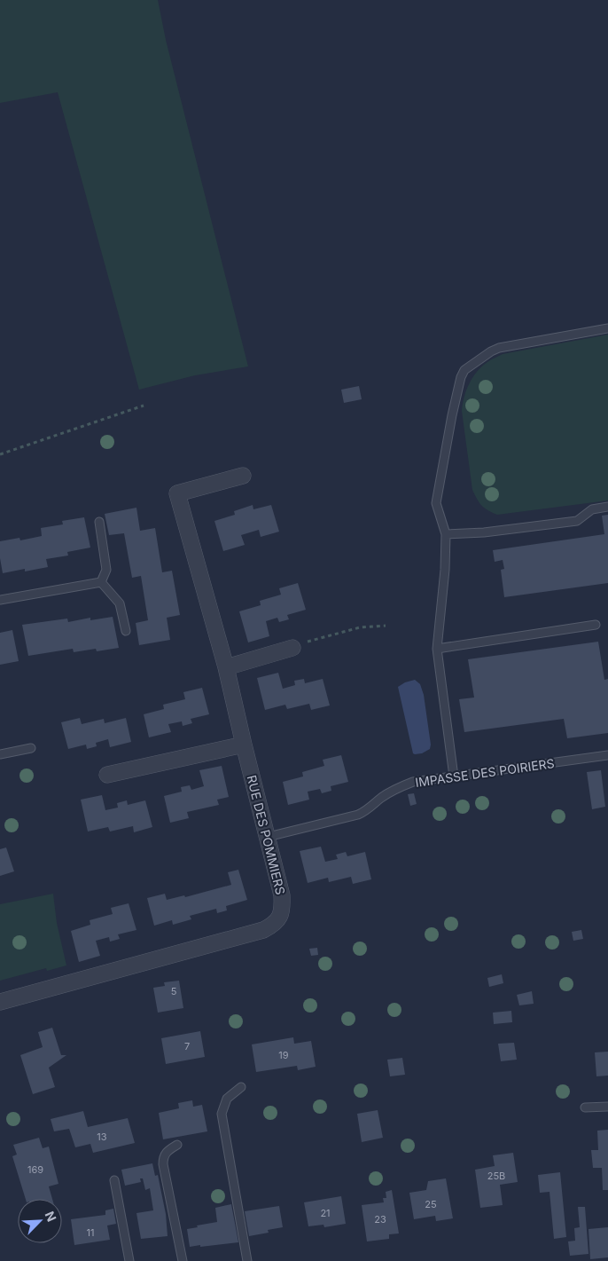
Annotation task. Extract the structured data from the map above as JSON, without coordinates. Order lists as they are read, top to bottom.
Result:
{
  "streets": {
    "street": ["RUE DES POMMIERS"],
    "lane": ["IMPASSE DES POIRIERS"]
  },
  "crossings": [
    ["IMPASSE DES POIRIERS", "RUE DES POMMIERS"]
  ],
  "house_numbers": [
    "5",
    "7",
    "19",
    "13",
    "169",
    "25B",
    "25",
    "21",
    "23",
    "11"
  ],
  "north": "top right"
}
